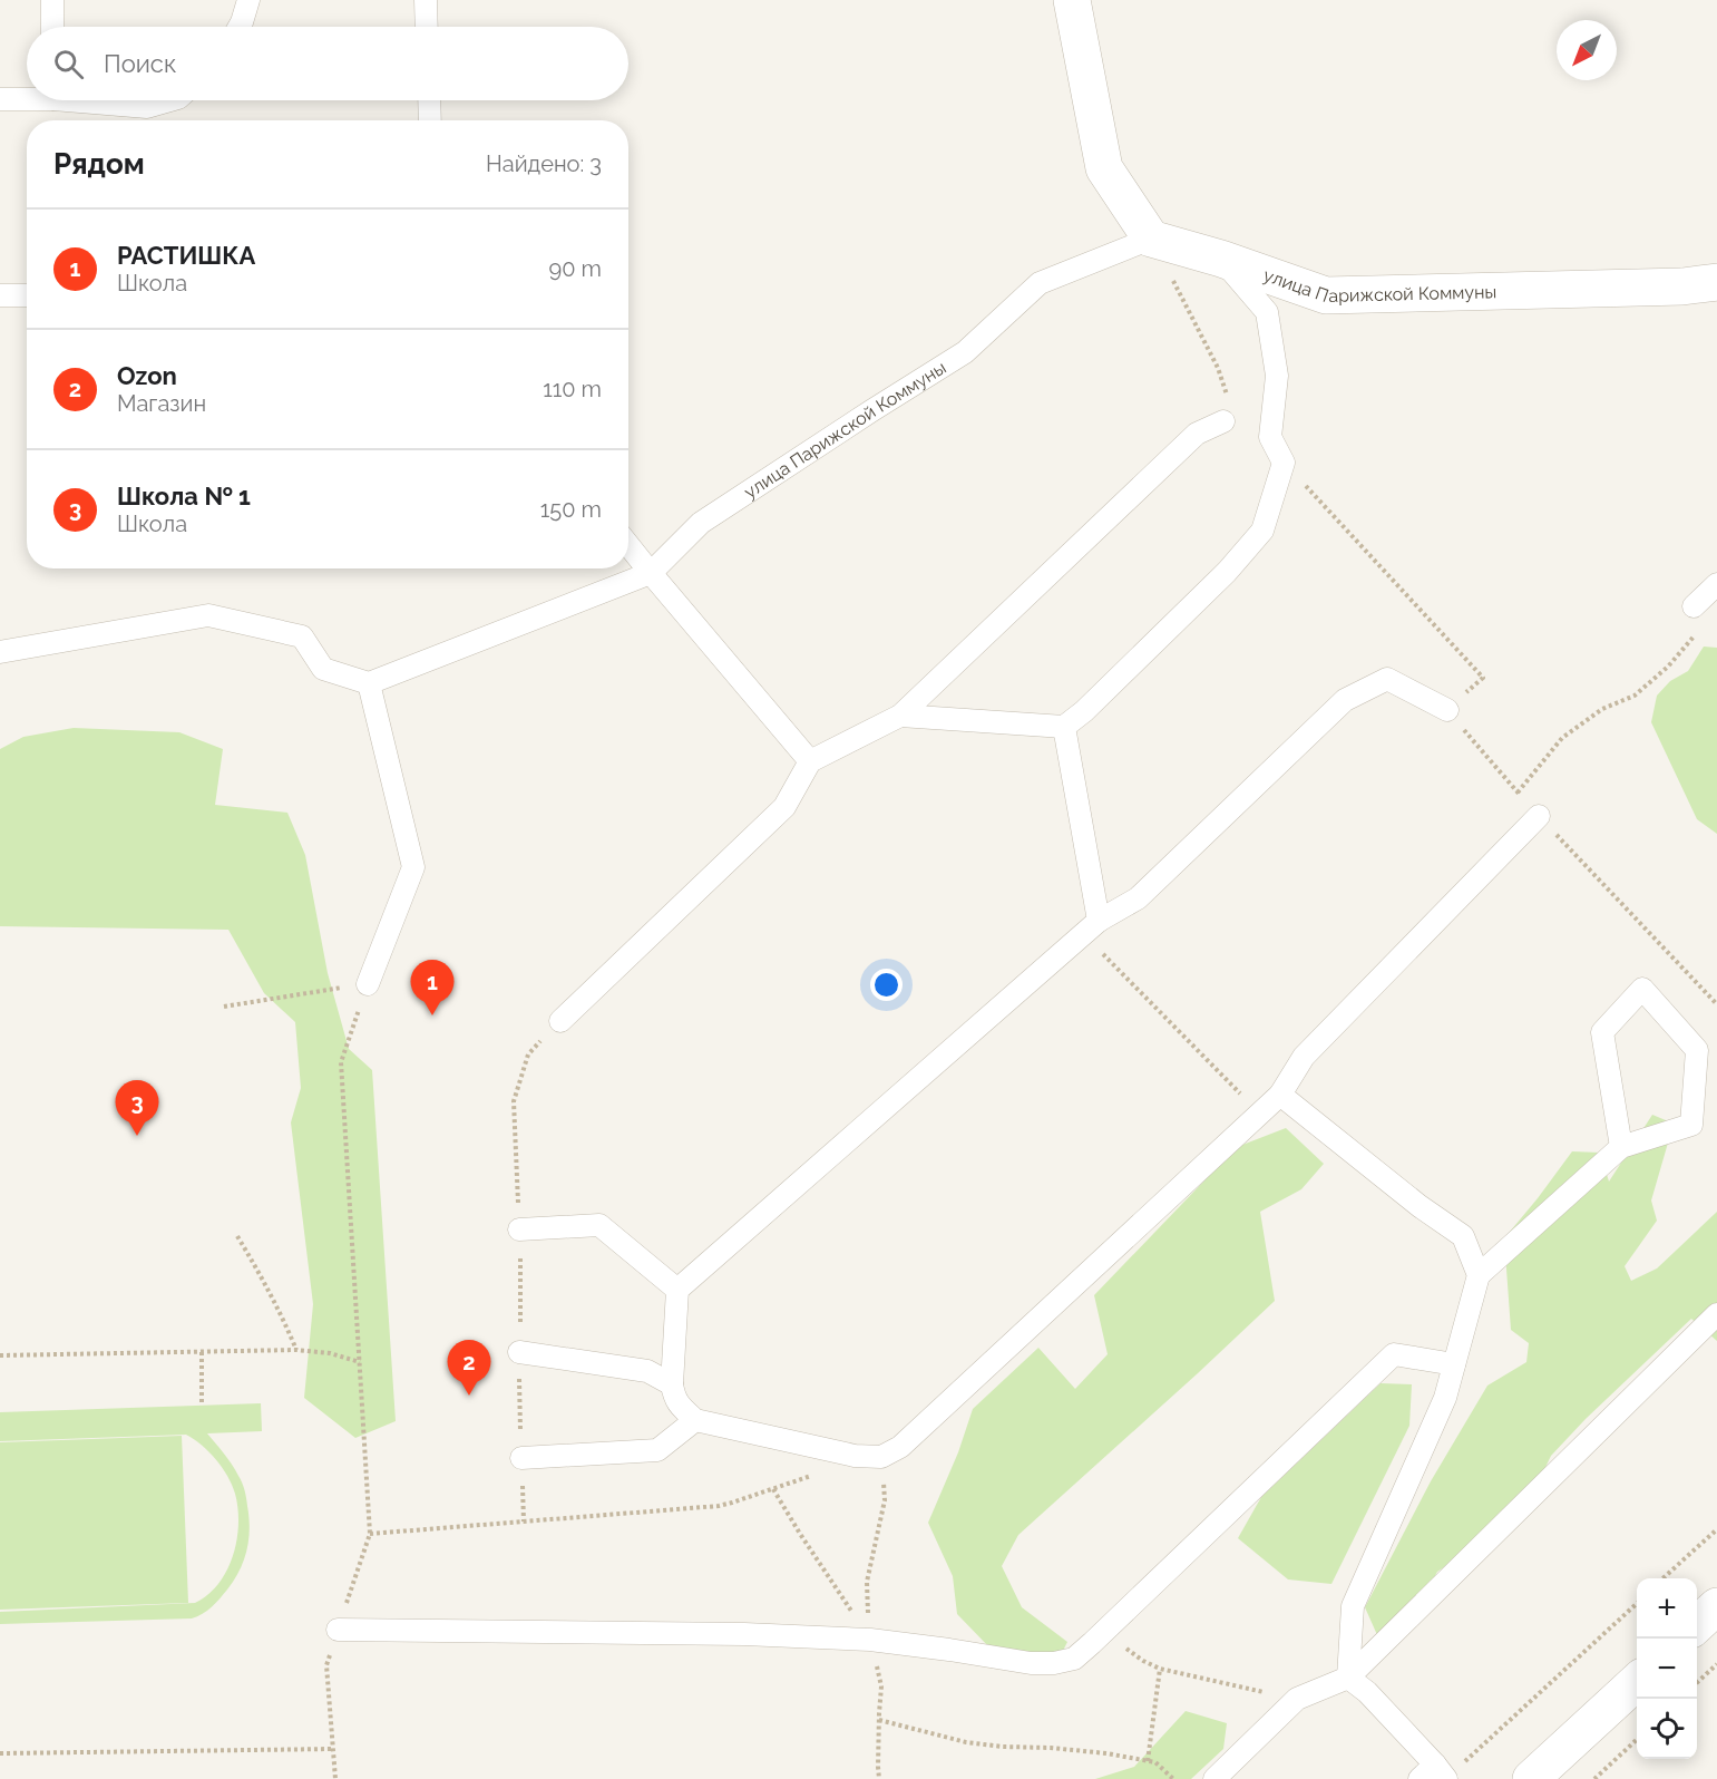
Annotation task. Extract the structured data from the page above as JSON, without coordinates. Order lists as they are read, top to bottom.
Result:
{
  "streets": {
    "street": ["улица Парижской Коммуны"]
  },
  "north": "bottom left",
  "page": {
    "search": "Поиск",
    "heading": ["Рядом", "Найдено: 3"],
    "list": [
      {
        "mark": "1",
        "name": "РАСТИШКА",
        "note": "Школа",
        "value": "90 m"
      },
      {
        "mark": "2",
        "name": "Ozon",
        "note": "Магазин",
        "value": "110 m"
      },
      {
        "mark": "3",
        "name": "Школа № 1",
        "note": "Школа",
        "value": "150 m"
      }
    ],
    "pins": ["1", "3", "2"],
    "map_buttons": ["+", "−"]
  }
}
